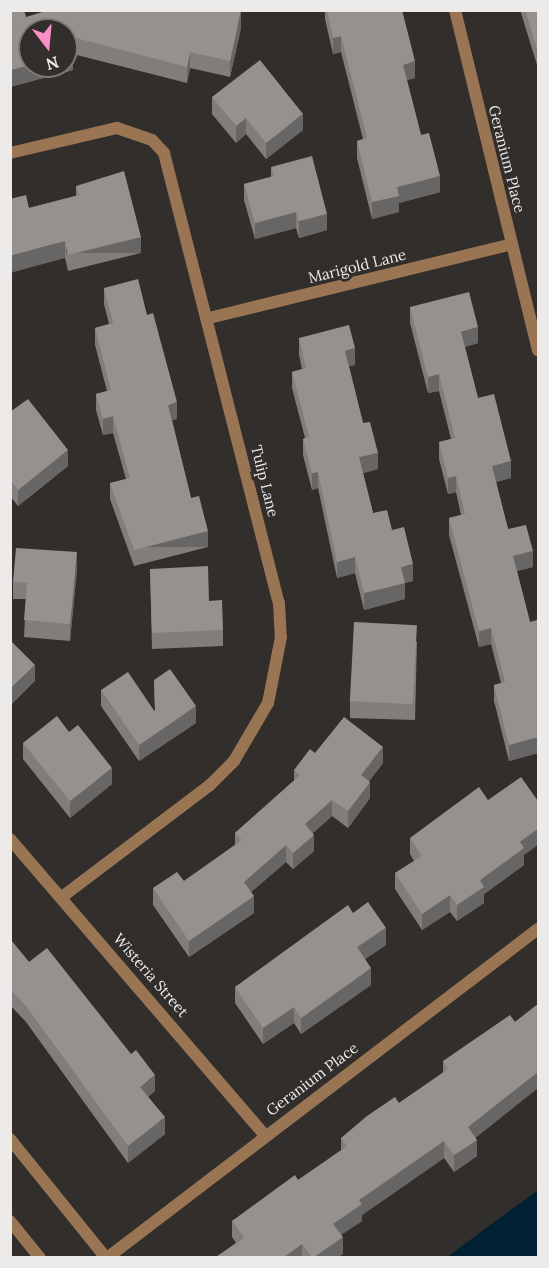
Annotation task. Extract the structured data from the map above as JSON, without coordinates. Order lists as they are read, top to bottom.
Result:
{
  "streets": {
    "street": [
      "Geranium Place",
      "Marigold Lane",
      "Tulip Lane",
      "Wisteria Street"
    ]
  },
  "crossings": [
    ["Geranium Place", "Marigold Lane"],
    ["Geranium Place", "Wisteria Street"],
    ["Marigold Lane", "Tulip Lane"],
    ["Tulip Lane", "Wisteria Street"]
  ],
  "north": "bottom"
}
